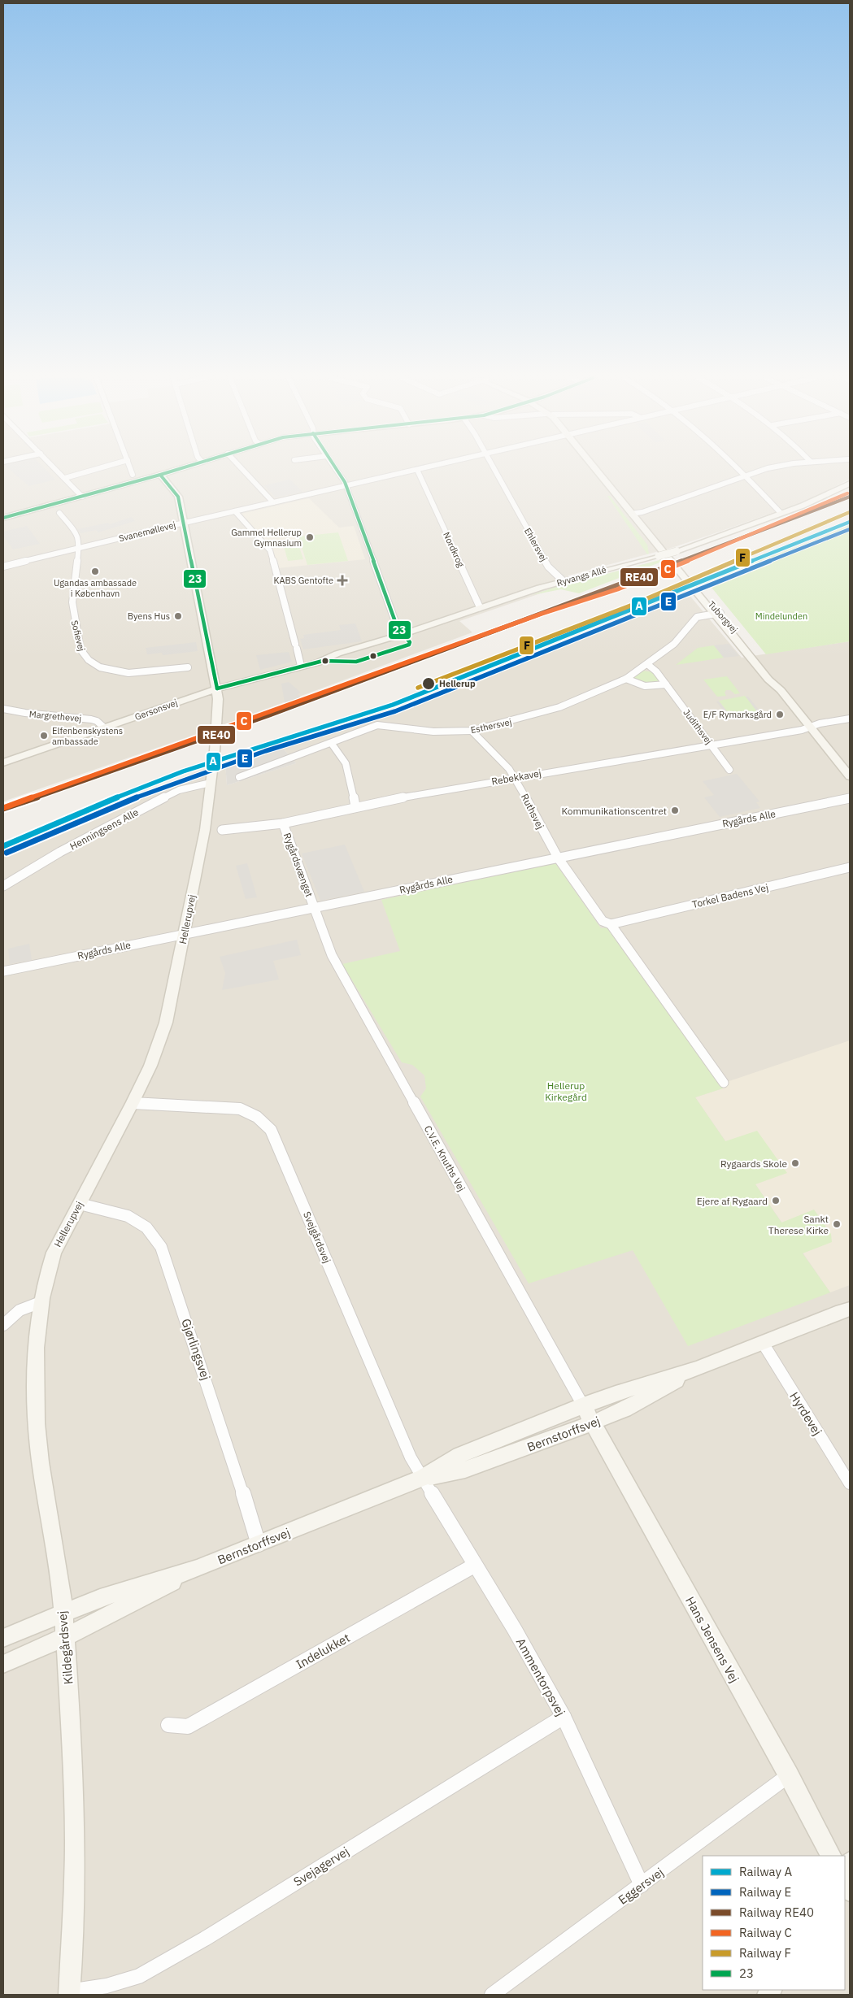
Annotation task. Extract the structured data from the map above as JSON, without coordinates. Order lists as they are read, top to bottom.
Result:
{
  "streets": {
    "street": [
      "Svanemøllevej",
      "Ehlersvej",
      "Nordkrog",
      "Ryvangs Allé",
      "Tuborgvej",
      "Sofievej",
      "Gersonsvej",
      "Margrethevej",
      "Esthersvej",
      "Judithsvej",
      "Rebekkavej",
      "Ruthsvej",
      "Rygårds Alle",
      "Henningsens Alle",
      "Rygårdsvænget",
      "Torkel Badens Vej",
      "Hellerupvej",
      "C.V.E. Knuths Vej",
      "Svejgårdsvej",
      "Gjørlingsvej",
      "Hyrdevej",
      "Bernstorffsvej",
      "Hans Jensens Vej",
      "Kildegårdsvej",
      "Indelukket",
      "Ammentorpsvej",
      "Svejagervej",
      "Eggersvej"
    ]
  },
  "crossings": [
    ["Svanemøllevej", "Sofievej"],
    ["Svanemøllevej", "Hellerupvej"],
    ["Ehlersvej", "Ryvangs Allé"],
    ["Nordkrog", "Ryvangs Allé"],
    ["Ryvangs Allé", "Gersonsvej"],
    ["Tuborgvej", "Esthersvej"],
    ["Tuborgvej", "Rebekkavej"],
    ["Gersonsvej", "Margrethevej"],
    ["Gersonsvej", "Hellerupvej"],
    ["Esthersvej", "Judithsvej"],
    ["Esthersvej", "Ruthsvej"],
    ["Judithsvej", "Rebekkavej"],
    ["Rebekkavej", "Ruthsvej"],
    ["Rebekkavej", "Rygårdsvænget"],
    ["Ruthsvej", "Rygårds Alle"],
    ["Rygårds Alle", "Rygårdsvænget"],
    ["Rygårds Alle", "Hellerupvej"],
    ["Rygårds Alle", "C.V.E. Knuths Vej"],
    ["Henningsens Alle", "Hellerupvej"],
    ["Rygårdsvænget", "C.V.E. Knuths Vej"],
    ["Hellerupvej", "Svejgårdsvej"],
    ["Hellerupvej", "Gjørlingsvej"],
    ["Hellerupvej", "Kildegårdsvej"],
    ["C.V.E. Knuths Vej", "Bernstorffsvej"],
    ["C.V.E. Knuths Vej", "Hans Jensens Vej"],
    ["Svejgårdsvej", "Bernstorffsvej"],
    ["Svejgårdsvej", "Ammentorpsvej"],
    ["Gjørlingsvej", "Bernstorffsvej"],
    ["Hyrdevej", "Bernstorffsvej"],
    ["Bernstorffsvej", "Hans Jensens Vej"],
    ["Bernstorffsvej", "Kildegårdsvej"],
    ["Bernstorffsvej", "Ammentorpsvej"],
    ["Hans Jensens Vej", "Eggersvej"],
    ["Kildegårdsvej", "Svejagervej"],
    ["Indelukket", "Ammentorpsvej"],
    ["Ammentorpsvej", "Svejagervej"],
    ["Ammentorpsvej", "Eggersvej"]
  ],
  "parks": ["Mindelunden", "Hellerup Kirkegård"],
  "places": {
    "other": [
      "Gammel Hellerup Gymnasium",
      "Ugandas ambassade i København",
      "Byens Hus",
      "Hellerup",
      "E/F Rymarksgård",
      "Elfenbenskystens ambassade",
      "Kommunikationscentret",
      "Rygaards Skole",
      "Ejere af Rygaard",
      "Sankt Therese Kirke"
    ],
    "health": ["KABS Gentofte"]
  },
  "lines": [
    "transit line 23",
    "rail line C",
    "rail line RE40",
    "rail line F",
    "rail line A",
    "rail line E"
  ],
  "legend": [
    "Railway A",
    "Railway E",
    "Railway RE40",
    "Railway C",
    "Railway F",
    "23"
  ]
}
